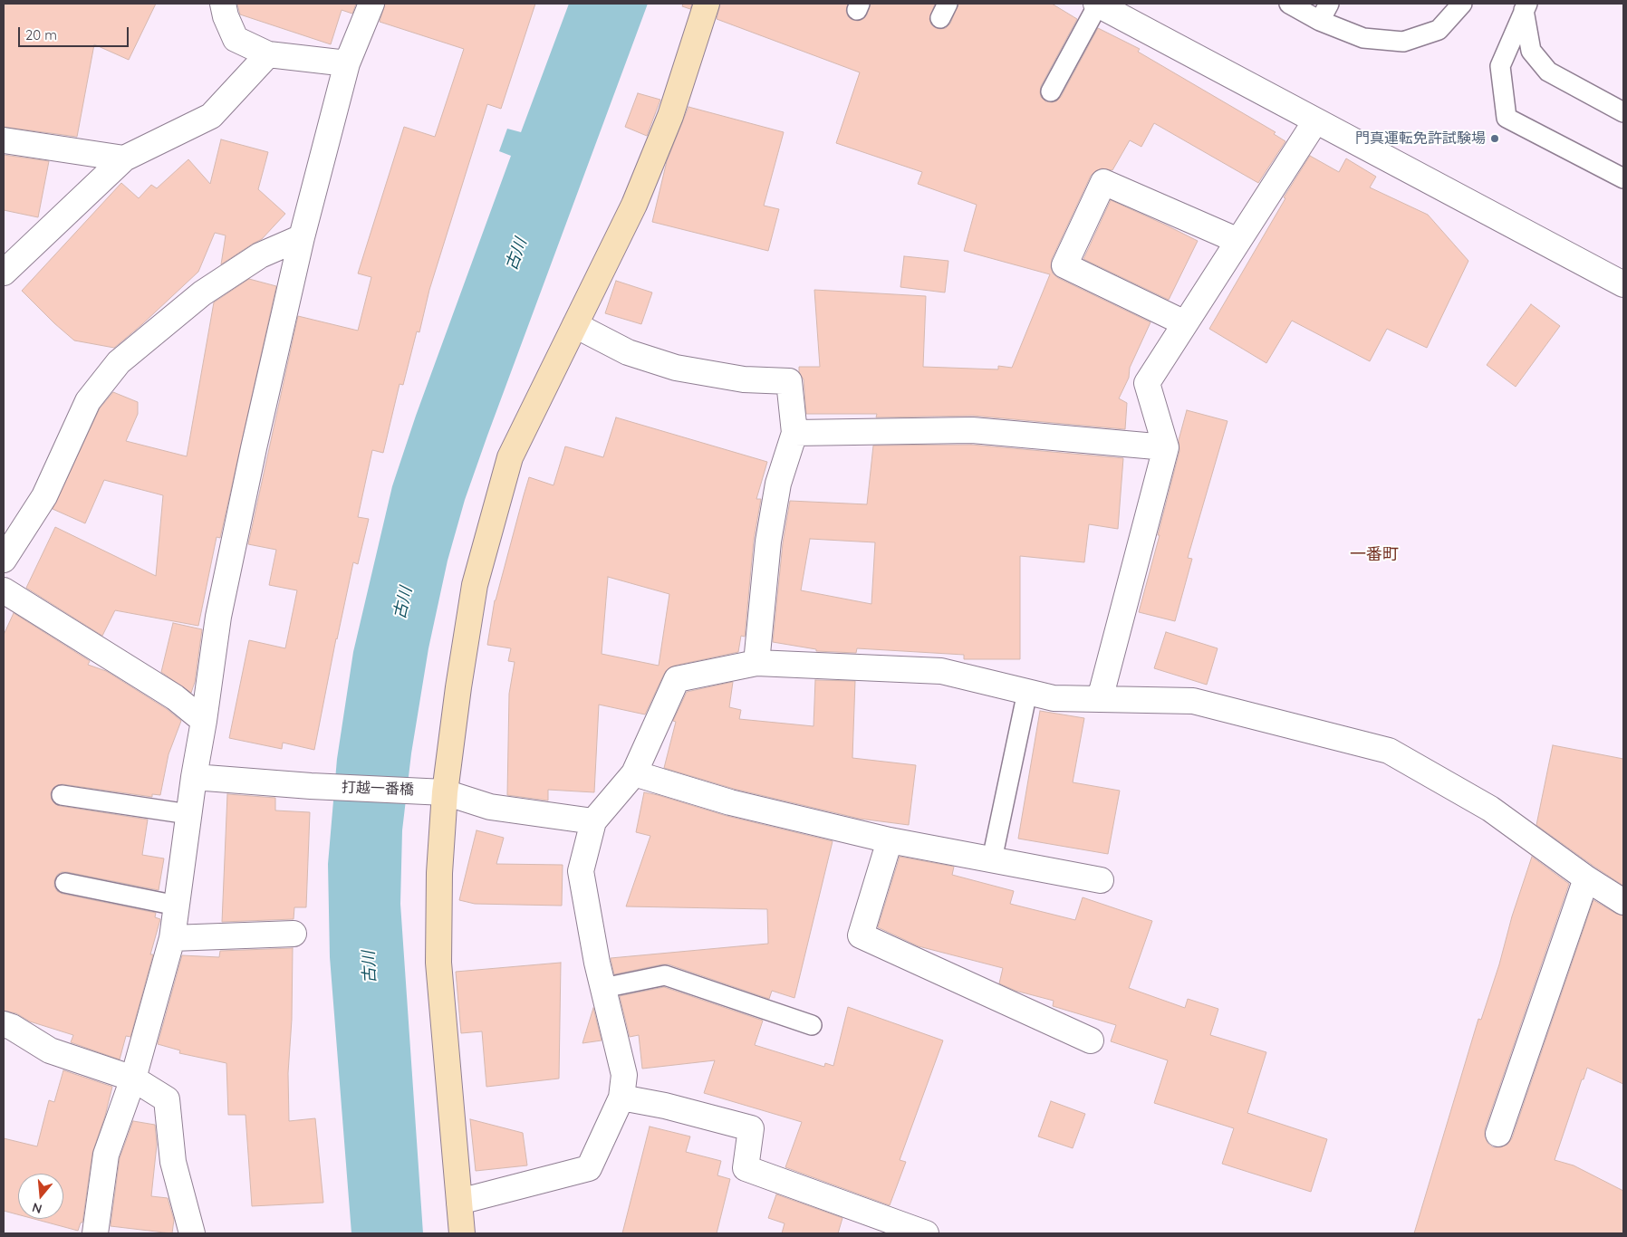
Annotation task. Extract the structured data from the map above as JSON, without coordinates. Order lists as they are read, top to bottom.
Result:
{
  "streets": {
    "street": ["打越一番橋"]
  },
  "districts": ["一番町"],
  "water": ["古川"],
  "places": ["門真運転免許試験場"],
  "scale_bar": "20 m",
  "north": "bottom"
}
